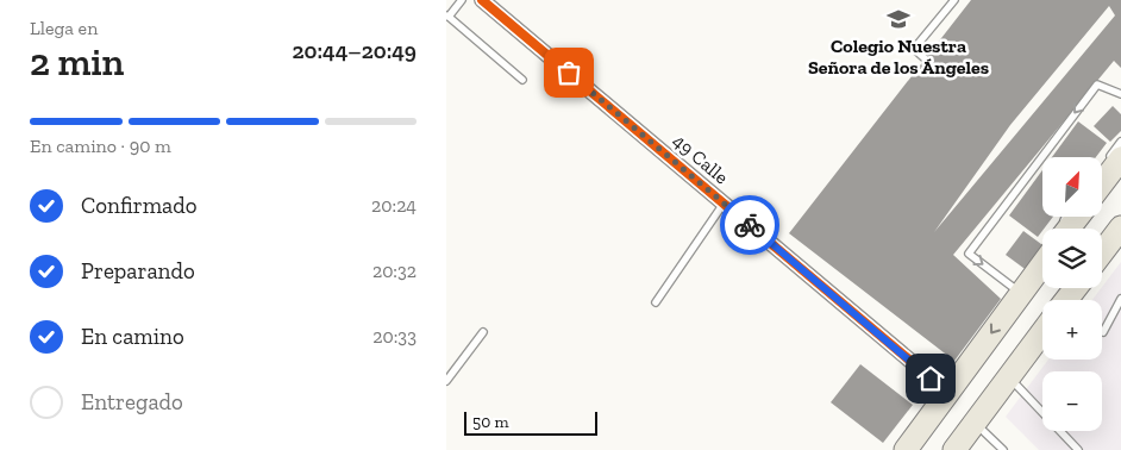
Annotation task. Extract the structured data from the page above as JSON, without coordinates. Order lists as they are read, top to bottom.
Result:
{
  "streets": {
    "street": ["49 Calle"]
  },
  "places": {
    "school or university": ["Colegio Nuestra Señora de los Ángeles"]
  },
  "scale_bar": "50 m",
  "north": "top right",
  "page": {
    "heading": ["2 min", "Llega en", "20:44–20:49"],
    "bar": "En camino · 90 m",
    "map_buttons": ["+", "−"],
    "list": [
      ["Confirmado", "20:24"],
      ["Preparando", "20:32"],
      ["En camino", "20:33"],
      "Entregado"
    ],
    "scale": "50 m"
  }
}
